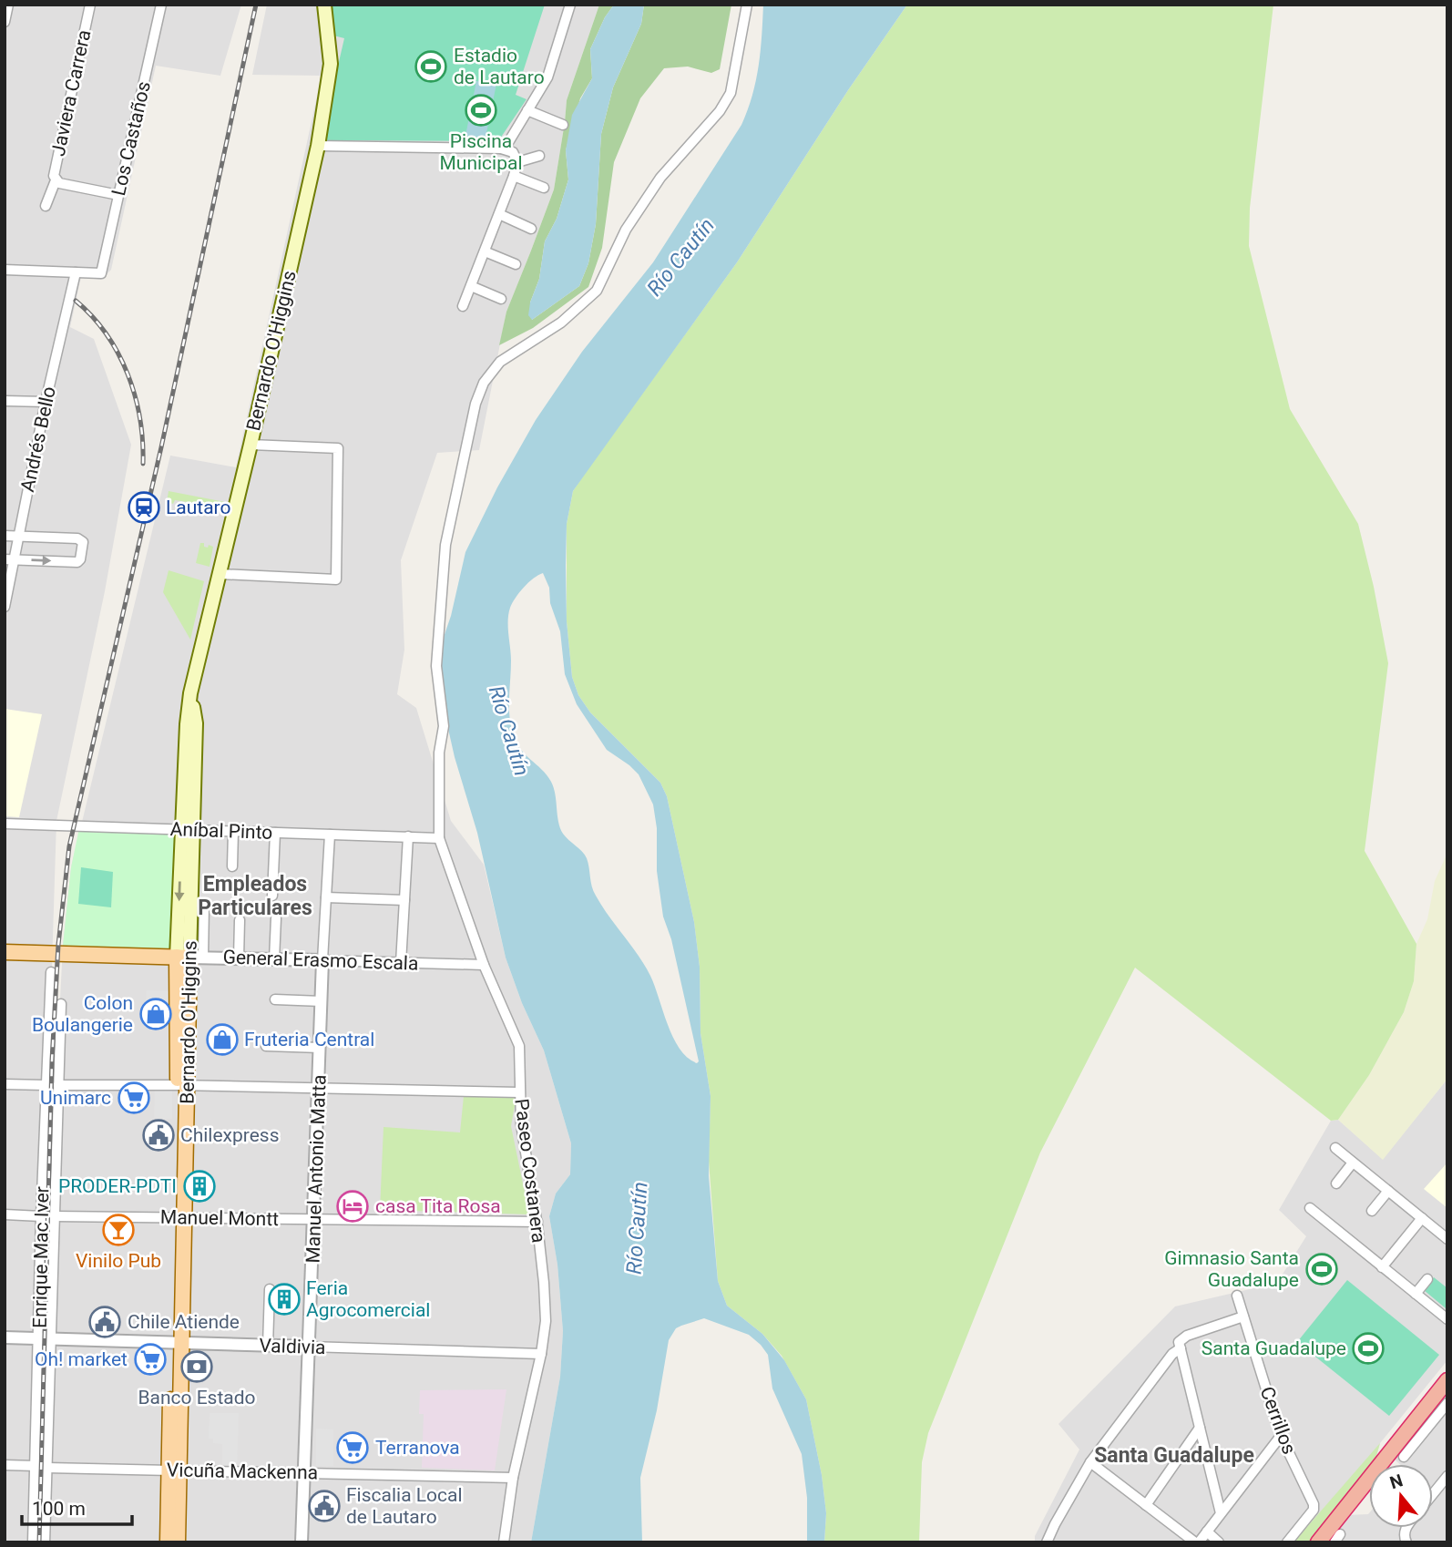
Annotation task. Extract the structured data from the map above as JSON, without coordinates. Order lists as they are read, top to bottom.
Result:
{
  "streets": {
    "main road": ["Bernardo O'Higgins", "General Erasmo Escala"],
    "street": [
      "Javiera Carrera",
      "Los Castaños",
      "Andrés Bello",
      "Aníbal Pinto",
      "Manuel Antonio Matta",
      "Paseo Costanera",
      "Manuel Montt",
      "Enrique Mac Iver",
      "Valdivia",
      "Cerrillos",
      "Vicuña Mackenna"
    ]
  },
  "crossings": [
    ["Javiera Carrera", "Los Castaños"],
    ["Los Castaños", "Andrés Bello"],
    ["Bernardo O'Higgins", "Aníbal Pinto"],
    ["Bernardo O'Higgins", "General Erasmo Escala"],
    ["Bernardo O'Higgins", "Manuel Montt"],
    ["Bernardo O'Higgins", "Valdivia"],
    ["Bernardo O'Higgins", "Vicuña Mackenna"],
    ["Aníbal Pinto", "Manuel Antonio Matta"],
    ["Aníbal Pinto", "Paseo Costanera"],
    ["General Erasmo Escala", "Manuel Antonio Matta"],
    ["General Erasmo Escala", "Paseo Costanera"],
    ["Manuel Antonio Matta", "Manuel Montt"],
    ["Manuel Antonio Matta", "Valdivia"],
    ["Manuel Antonio Matta", "Vicuña Mackenna"],
    ["Paseo Costanera", "Manuel Montt"],
    ["Paseo Costanera", "Valdivia"],
    ["Paseo Costanera", "Vicuña Mackenna"],
    ["Manuel Montt", "Enrique Mac Iver"],
    ["Enrique Mac Iver", "Valdivia"],
    ["Enrique Mac Iver", "Vicuña Mackenna"]
  ],
  "districts": ["Empleados Particulares", "Santa Guadalupe"],
  "water": ["Río Cautín"],
  "places": {
    "sports": [
      "Estadio de Lautaro",
      "Piscina Municipal",
      "Gimnasio Santa Guadalupe",
      "Santa Guadalupe"
    ],
    "station": ["Lautaro"],
    "shop": ["Colon Boulangerie", "Fruteria Central"],
    "supermarket": ["Unimarc", "Oh! market", "Terranova"],
    "public building": ["Chilexpress", "Chile Atiende", "Fiscalia Local de Lautaro"],
    "building": ["PRODER-PDTI", "Feria Agrocomercial"],
    "hotel": ["casa Tita Rosa"],
    "bar": ["Vinilo Pub"],
    "bank": ["Banco Estado"]
  },
  "scale_bar": "100 m",
  "north": "top"
}
